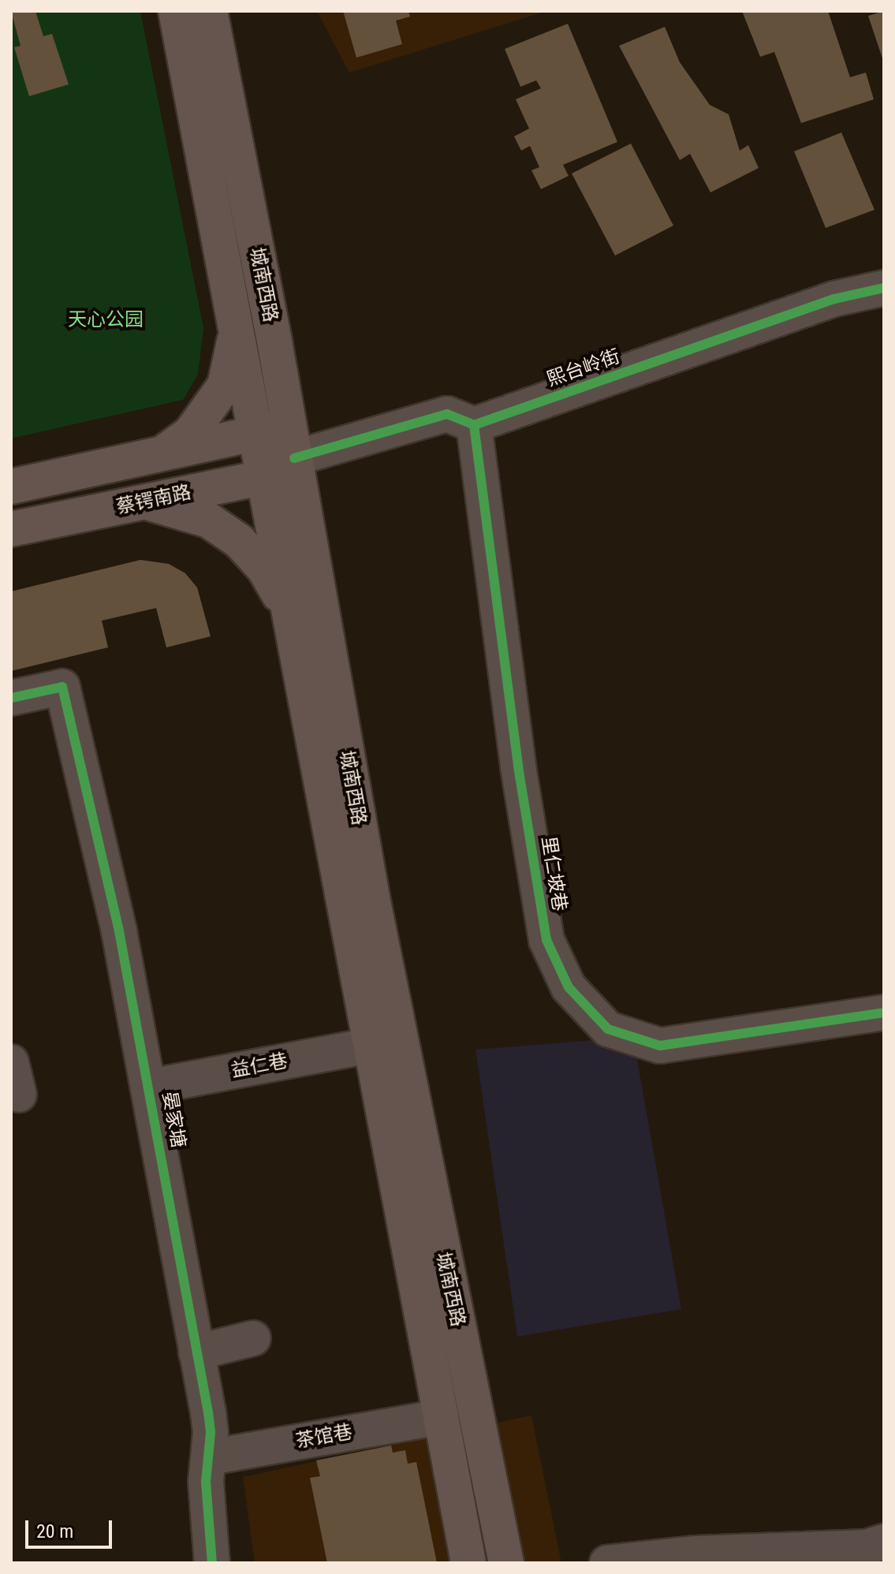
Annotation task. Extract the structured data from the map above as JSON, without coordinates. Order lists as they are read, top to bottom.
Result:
{
  "streets": {
    "main road": ["城南西路", "蔡锷南路"],
    "street": [
      "熙台岭街",
      "里仁坡巷",
      "益仁巷",
      "晏家塘",
      "茶馆巷"
    ]
  },
  "crossings": [
    ["城南西路", "蔡锷南路"],
    ["城南西路", "益仁巷"],
    ["城南西路", "茶馆巷"],
    ["熙台岭街", "里仁坡巷"],
    ["益仁巷", "晏家塘"],
    ["晏家塘", "茶馆巷"]
  ],
  "parks": ["天心公园"],
  "scale_bar": "20 m"
}
